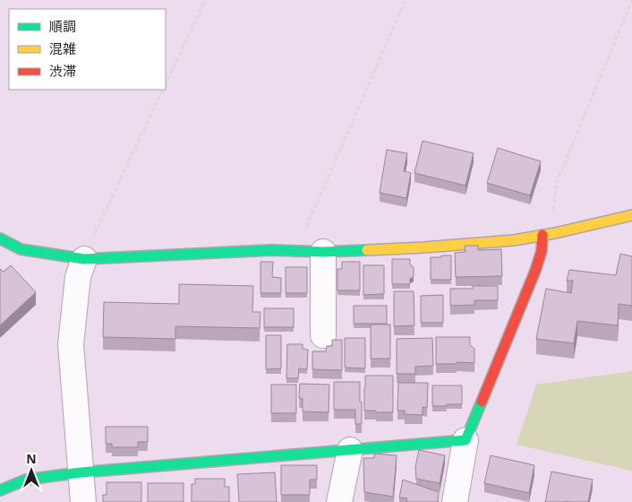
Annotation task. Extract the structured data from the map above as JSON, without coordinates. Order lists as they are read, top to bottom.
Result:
{
  "legend": ["順調", "混雑", "渋滞"],
  "north": "top"
}
